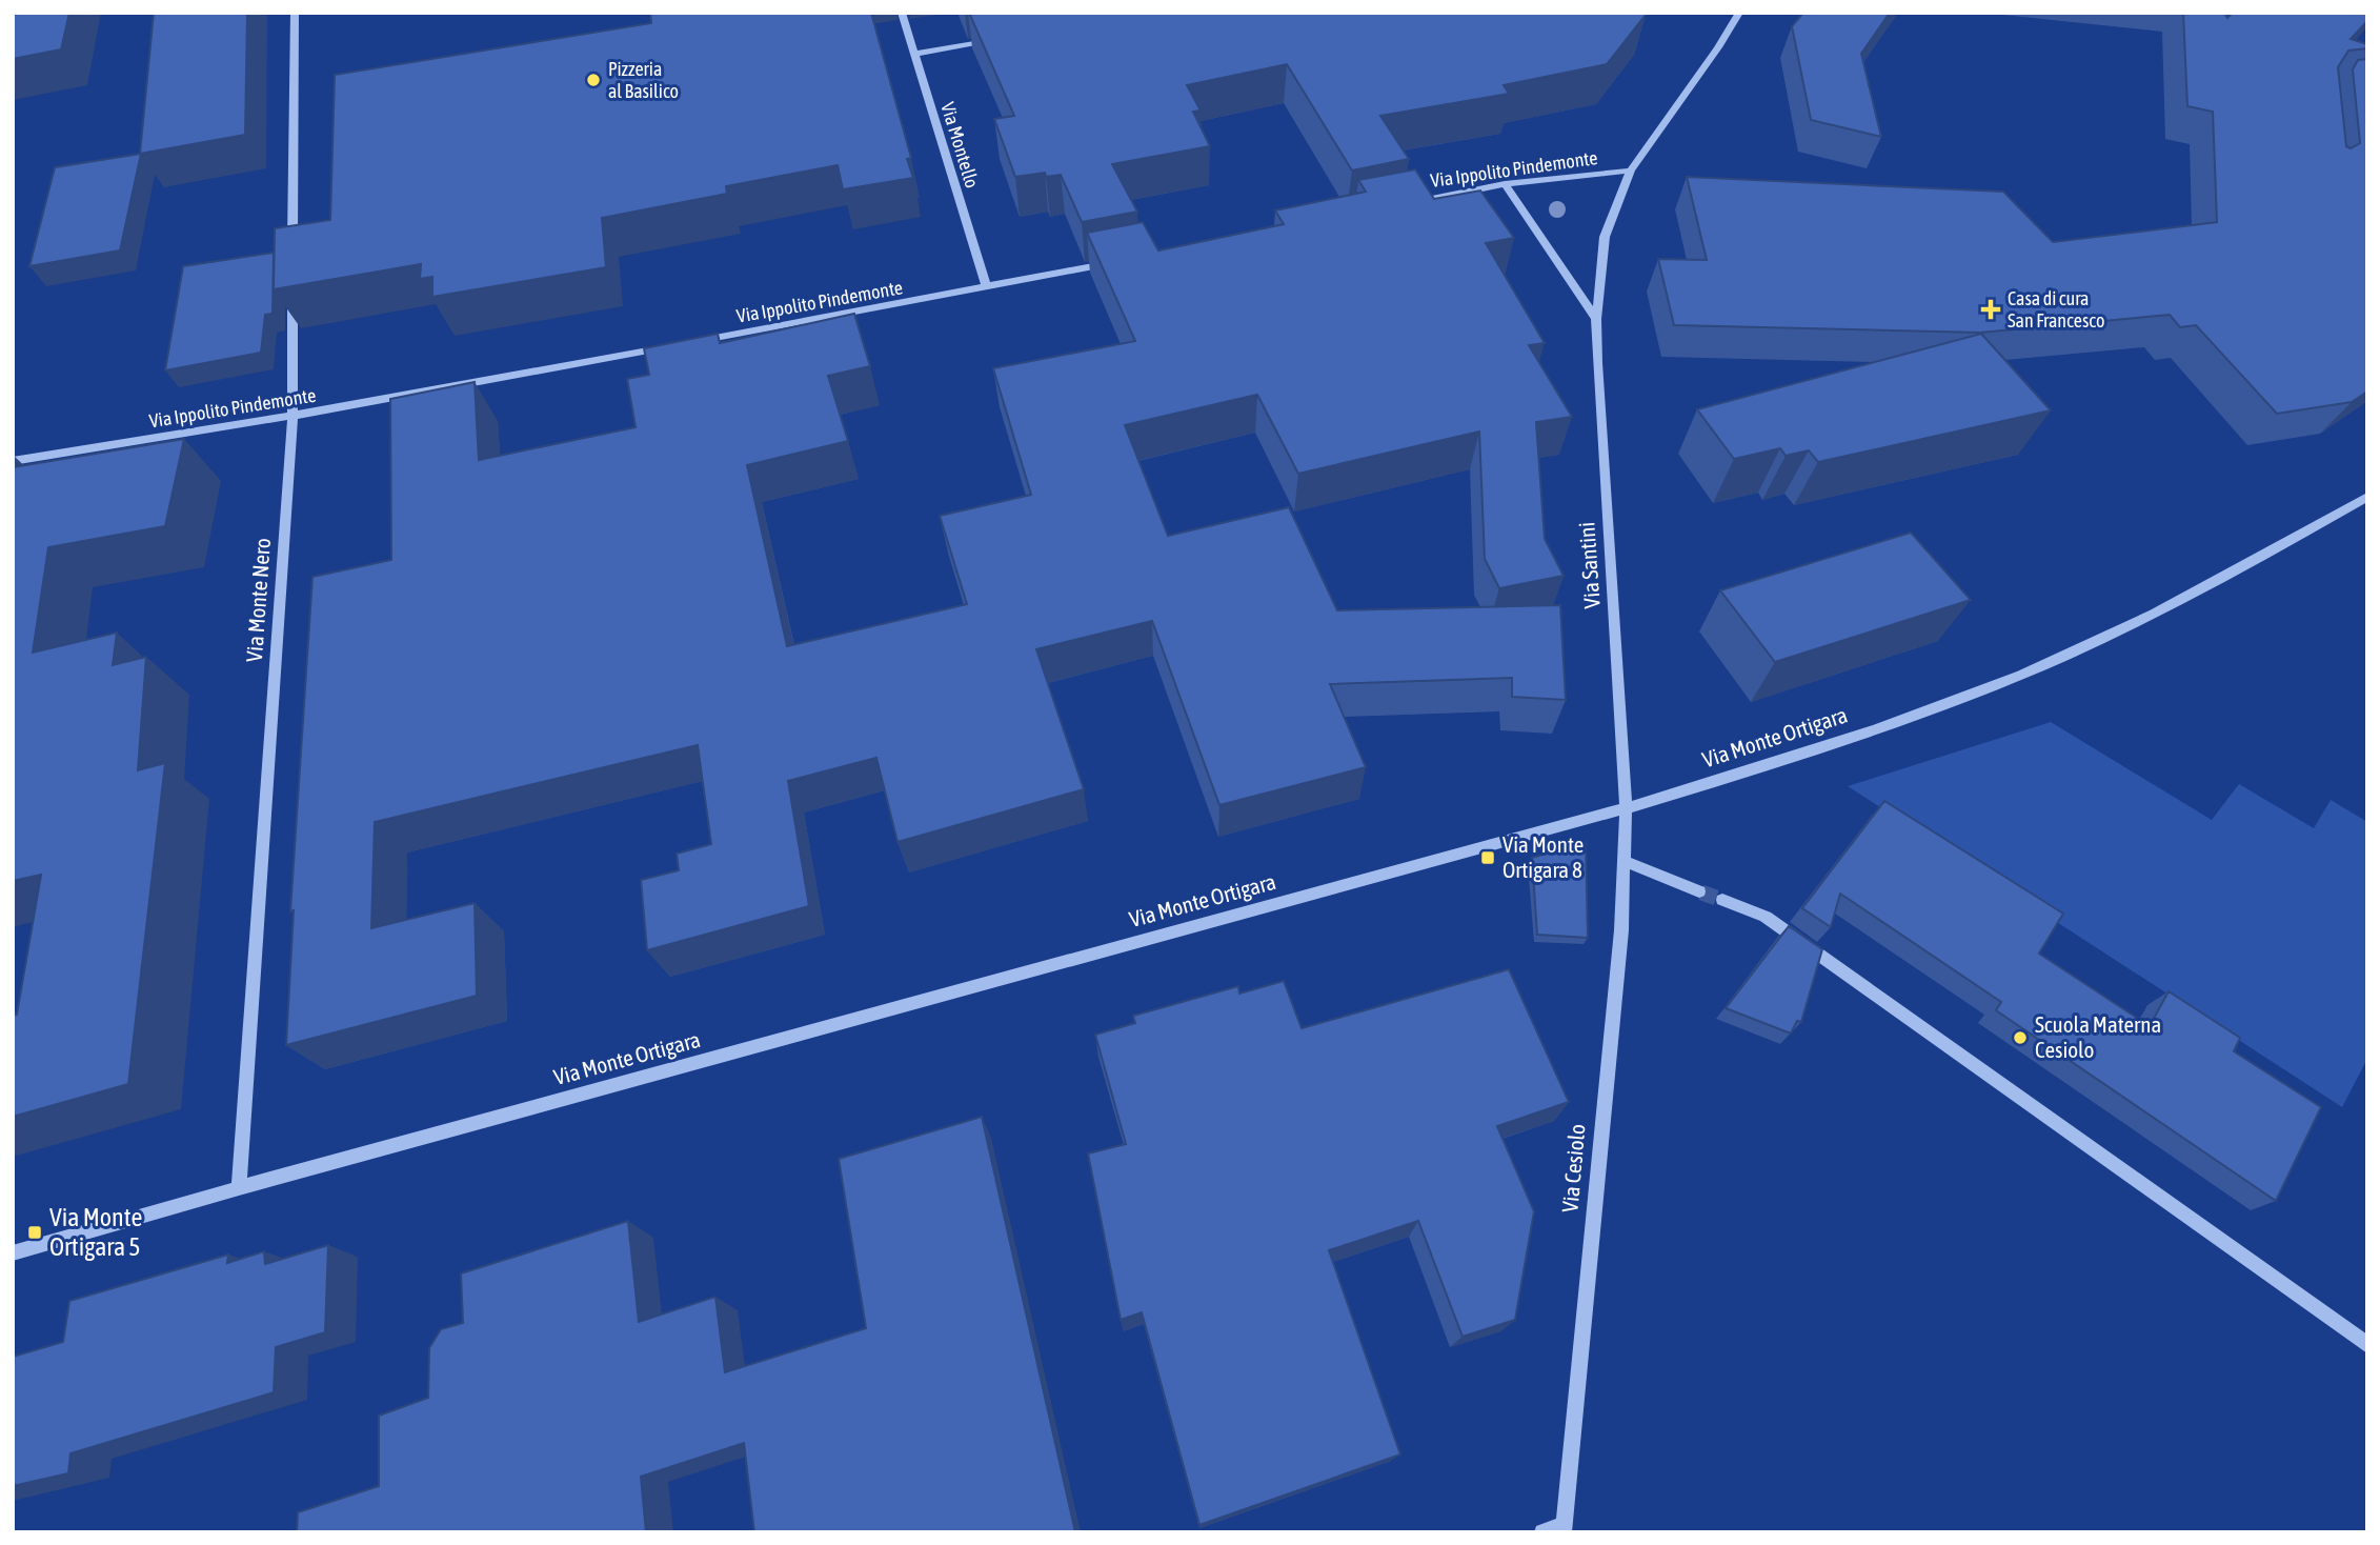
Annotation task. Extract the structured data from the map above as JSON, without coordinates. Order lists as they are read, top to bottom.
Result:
{
  "streets": {
    "street": [
      "Via Montello",
      "Via Ippolito Pindemonte",
      "Via Santini",
      "Via Monte Nero",
      "Via Monte Ortigara",
      "Via Cesiolo"
    ]
  },
  "crossings": [
    ["Via Montello", "Via Ippolito Pindemonte"],
    ["Via Ippolito Pindemonte", "Via Santini"],
    ["Via Ippolito Pindemonte", "Via Monte Nero"],
    ["Via Santini", "Via Monte Ortigara"],
    ["Via Santini", "Via Cesiolo"],
    ["Via Monte Nero", "Via Monte Ortigara"],
    ["Via Monte Ortigara", "Via Cesiolo"]
  ],
  "places": {
    "other": ["Pizzeria al Basilico", "Scuola Materna Cesiolo"],
    "health": ["Casa di cura San Francesco"],
    "transit": ["Via Monte Ortigara 8", "Via Monte Ortigara 5"]
  }
}
